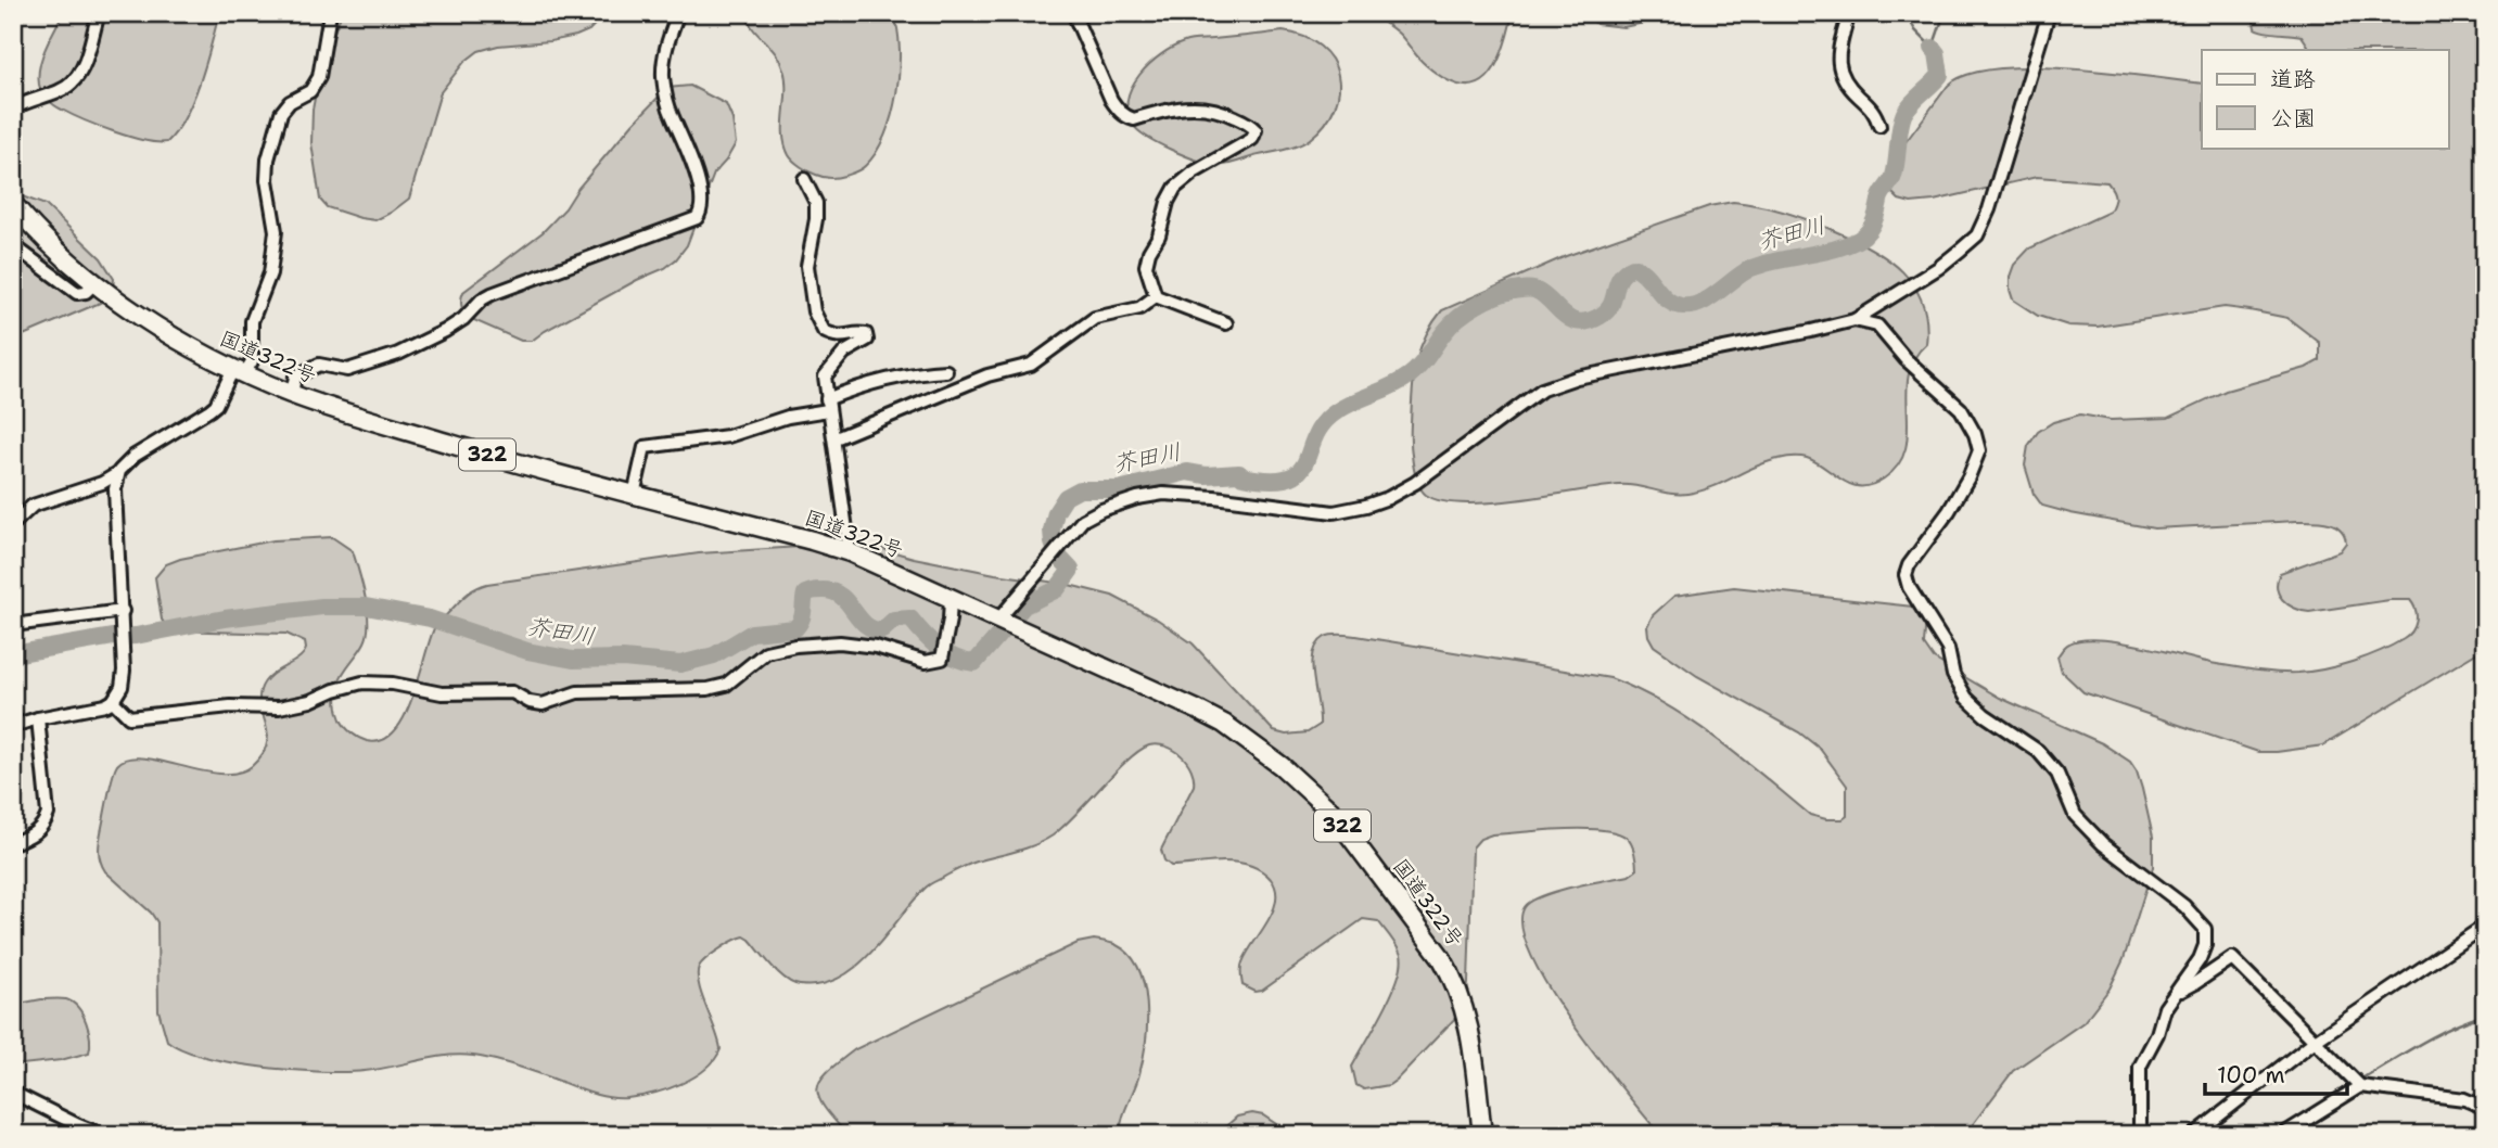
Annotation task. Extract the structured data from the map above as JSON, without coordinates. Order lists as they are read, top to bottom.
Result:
{
  "streets": {
    "highway": ["国道322号", "322"]
  },
  "water": ["芥田川"],
  "legend": ["道路", "公園"],
  "scale_bar": "100 m"
}
